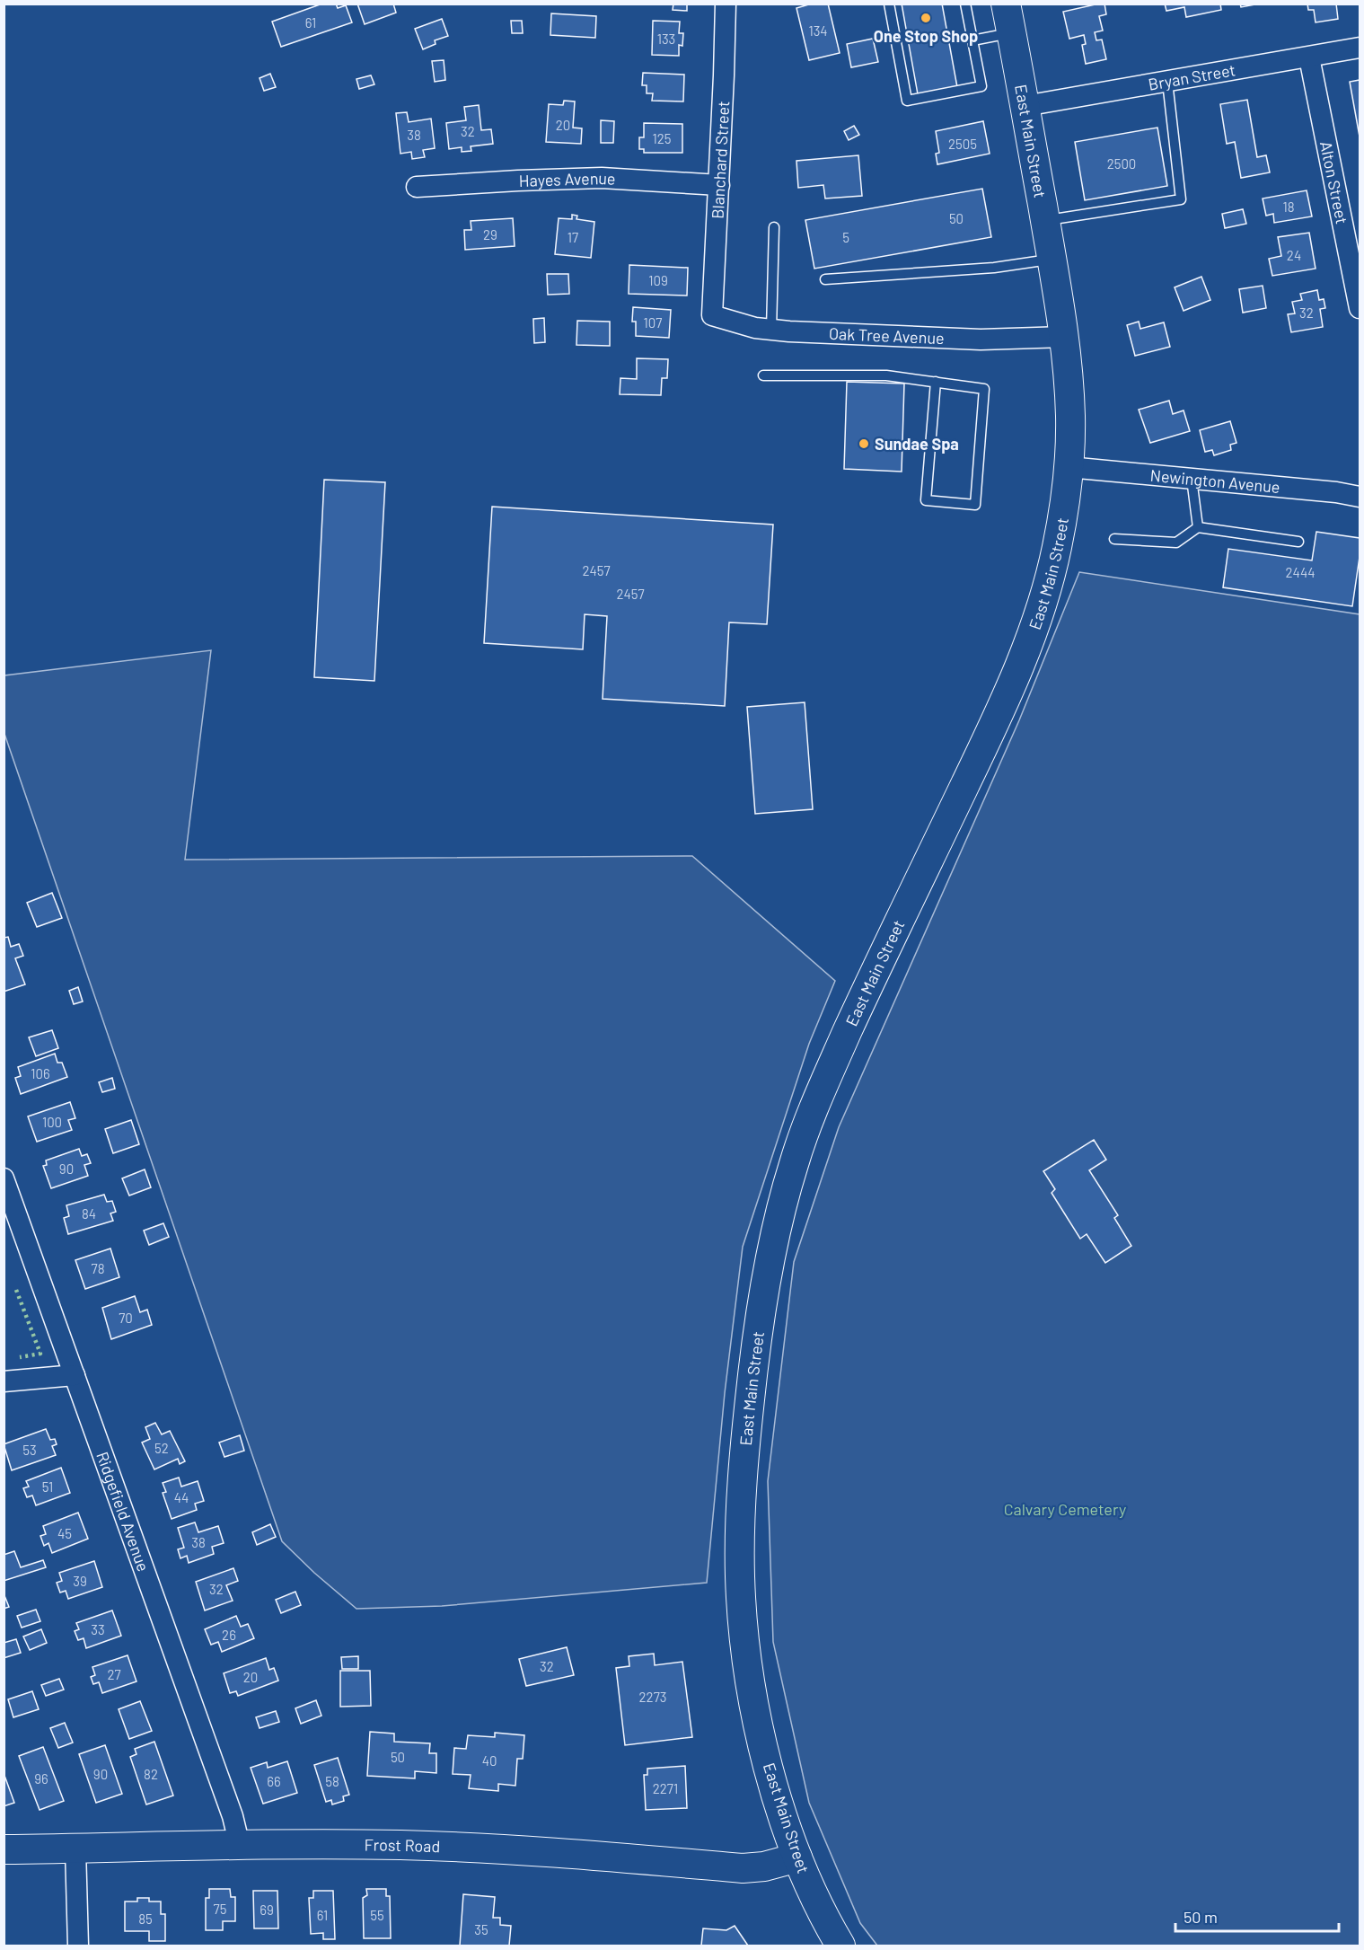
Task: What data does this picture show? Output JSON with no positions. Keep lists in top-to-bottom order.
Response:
{
  "streets": {
    "main road": ["East Main Street", "Frost Road"],
    "street": [
      "Bryan Street",
      "Blanchard Street",
      "Hayes Avenue",
      "Alton Street",
      "Oak Tree Avenue",
      "Newington Avenue",
      "Ridgefield Avenue"
    ]
  },
  "crossings": [
    ["Bryan Street", "East Main Street"],
    ["Bryan Street", "Alton Street"],
    ["East Main Street", "Oak Tree Avenue"],
    ["East Main Street", "Newington Avenue"],
    ["East Main Street", "Frost Road"],
    ["Blanchard Street", "Hayes Avenue"],
    ["Blanchard Street", "Oak Tree Avenue"],
    ["Ridgefield Avenue", "Frost Road"]
  ],
  "parks": ["Calvary Cemetery"],
  "places": ["One Stop Shop", "Sundae Spa"],
  "house_numbers": [
    "61",
    "134",
    "133",
    "20",
    "32",
    "38",
    "125",
    "2505",
    "2500",
    "18",
    "50",
    "29",
    "17",
    "5",
    "24",
    "109",
    "32",
    "107",
    "2457",
    "2444",
    "2457",
    "106",
    "100",
    "90",
    "84",
    "78",
    "70",
    "52",
    "53",
    "51",
    "44",
    "45",
    "38",
    "39",
    "32",
    "33",
    "26",
    "32",
    "27",
    "20",
    "2273",
    "50",
    "40",
    "90",
    "82",
    "96",
    "66",
    "58",
    "2271",
    "75",
    "69",
    "61",
    "55",
    "85",
    "35"
  ],
  "scale_bar": "50 m"
}
